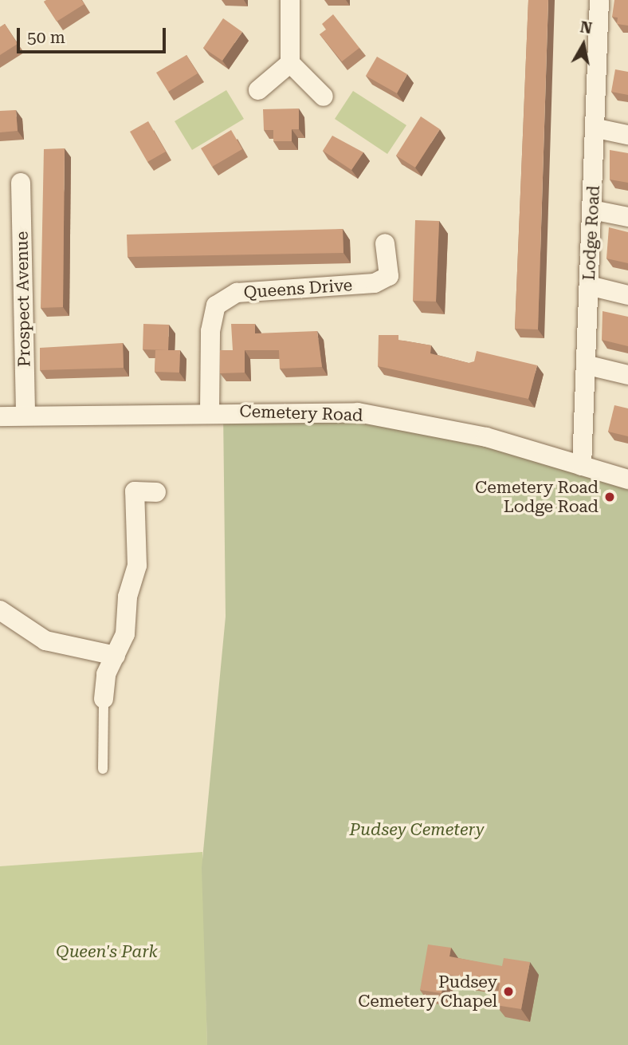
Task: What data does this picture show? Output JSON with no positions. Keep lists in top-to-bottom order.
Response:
{
  "streets": {
    "street": [
      "Lodge Road",
      "Queens Drive",
      "Prospect Avenue",
      "Cemetery Road"
    ]
  },
  "crossings": [
    ["Lodge Road", "Cemetery Road"],
    ["Queens Drive", "Cemetery Road"],
    ["Prospect Avenue", "Cemetery Road"]
  ],
  "parks": ["Pudsey Cemetery", "Queen's Park"],
  "places": ["Cemetery Road Lodge Road", "Pudsey Cemetery Chapel"],
  "scale_bar": "50 m",
  "north": "top"
}
